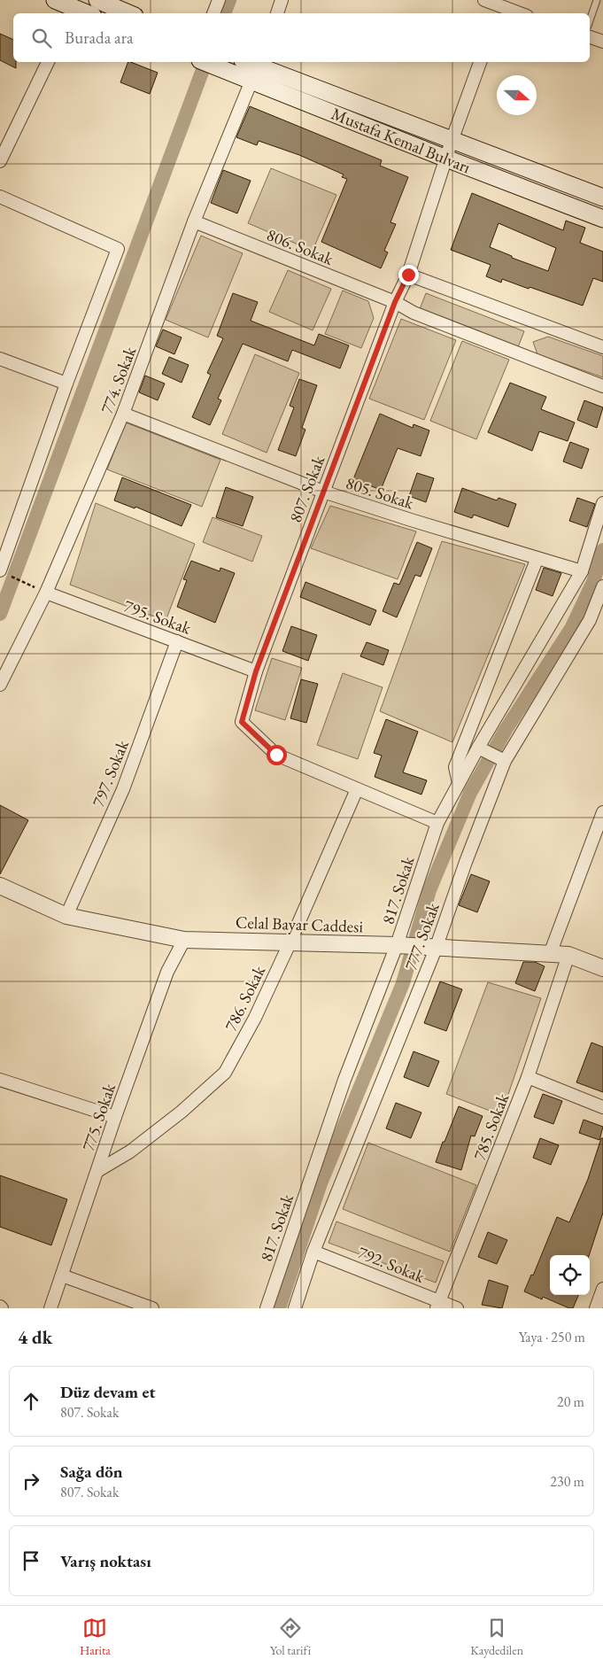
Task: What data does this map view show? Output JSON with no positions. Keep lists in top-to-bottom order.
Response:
{
  "streets": {
    "main road": ["Mustafa Kemal Bulvarı"],
    "street": [
      "806. Sokak",
      "774. Sokak",
      "807. Sokak",
      "805. Sokak",
      "795. Sokak",
      "797. Sokak",
      "817. Sokak",
      "Celal Bayar Caddesi",
      "777. Sokak",
      "786. Sokak",
      "775. Sokak",
      "785. Sokak",
      "792. Sokak"
    ]
  },
  "crossings": [
    ["Mustafa Kemal Bulvarı", "774. Sokak"],
    ["Mustafa Kemal Bulvarı", "807. Sokak"],
    ["806. Sokak", "774. Sokak"],
    ["806. Sokak", "807. Sokak"],
    ["774. Sokak", "805. Sokak"],
    ["774. Sokak", "795. Sokak"],
    ["807. Sokak", "805. Sokak"],
    ["807. Sokak", "795. Sokak"],
    ["807. Sokak", "817. Sokak"],
    ["807. Sokak", "786. Sokak"],
    ["805. Sokak", "817. Sokak"],
    ["795. Sokak", "797. Sokak"],
    ["797. Sokak", "Celal Bayar Caddesi"],
    ["817. Sokak", "Celal Bayar Caddesi"],
    ["Celal Bayar Caddesi", "777. Sokak"],
    ["Celal Bayar Caddesi", "786. Sokak"],
    ["Celal Bayar Caddesi", "775. Sokak"],
    ["Celal Bayar Caddesi", "785. Sokak"],
    ["777. Sokak", "792. Sokak"],
    ["786. Sokak", "775. Sokak"],
    ["785. Sokak", "792. Sokak"]
  ],
  "north": "right",
  "page": {
    "search": "Burada ara",
    "heading": ["4 dk", "Yaya · 250 m"],
    "list": [
      ["Düz devam et", "807. Sokak", "20 m"],
      ["Sağa dön", "807. Sokak", "230 m"],
      "Varış noktası"
    ],
    "nav": ["Harita", "Yol tarifi", "Kaydedilen"]
  }
}
